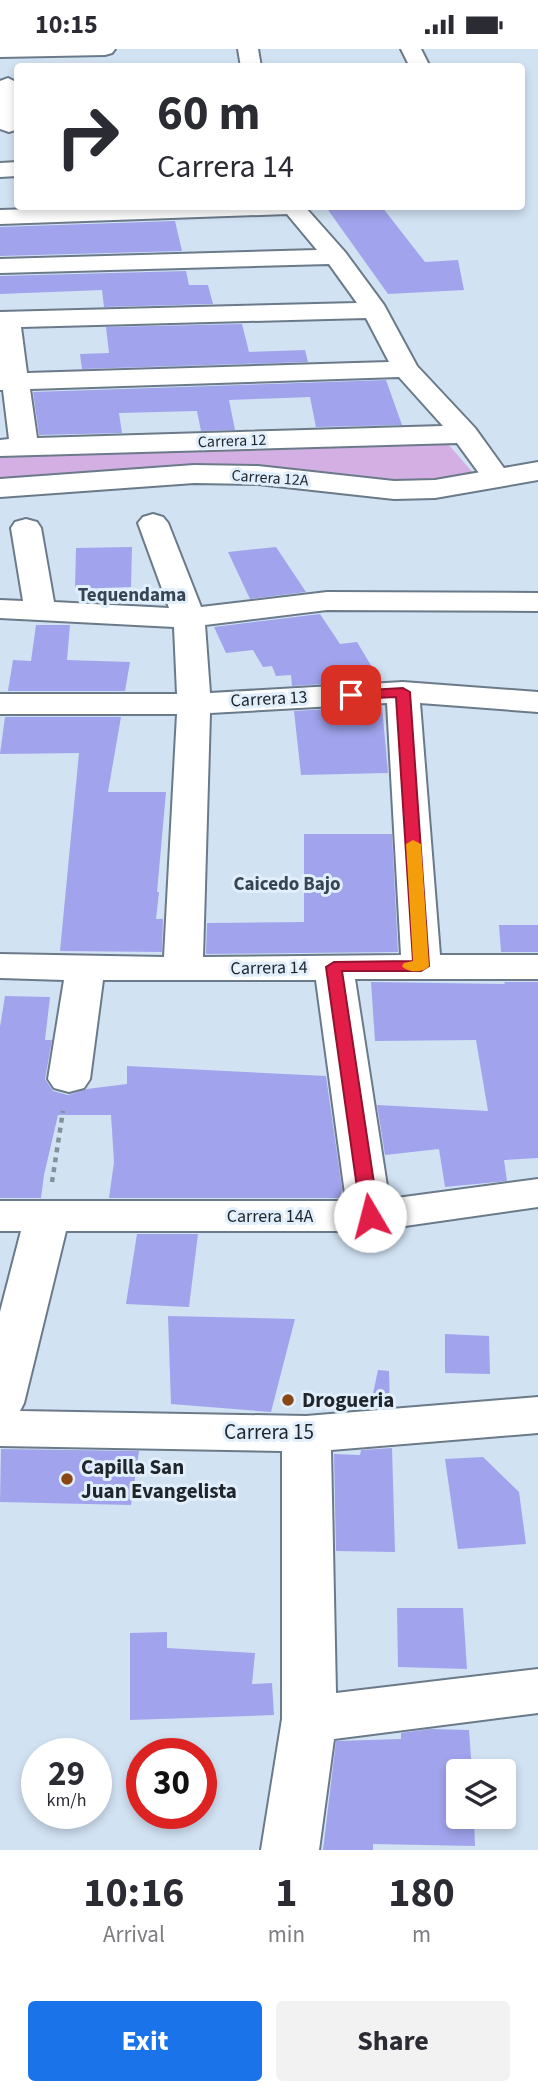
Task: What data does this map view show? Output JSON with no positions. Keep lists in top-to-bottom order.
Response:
{
  "streets": {
    "street": [
      "Carrera 12",
      "Carrera 12A",
      "Carrera 13",
      "Carrera 14",
      "Carrera 14A",
      "Carrera 15"
    ]
  },
  "districts": ["Tequendama", "Caicedo Bajo"],
  "places": ["Drogueria", "Capilla San Juan Evangelista"],
  "page": {
    "status": "10:15",
    "turn": ["60 m", "Carrera 14"],
    "speed": "29 km/h",
    "limit": "30",
    "eta": [
      "10:16",
      "Arrival",
      "1",
      "min",
      "180",
      "m"
    ],
    "buttons": ["Exit", "Share"]
  }
}
